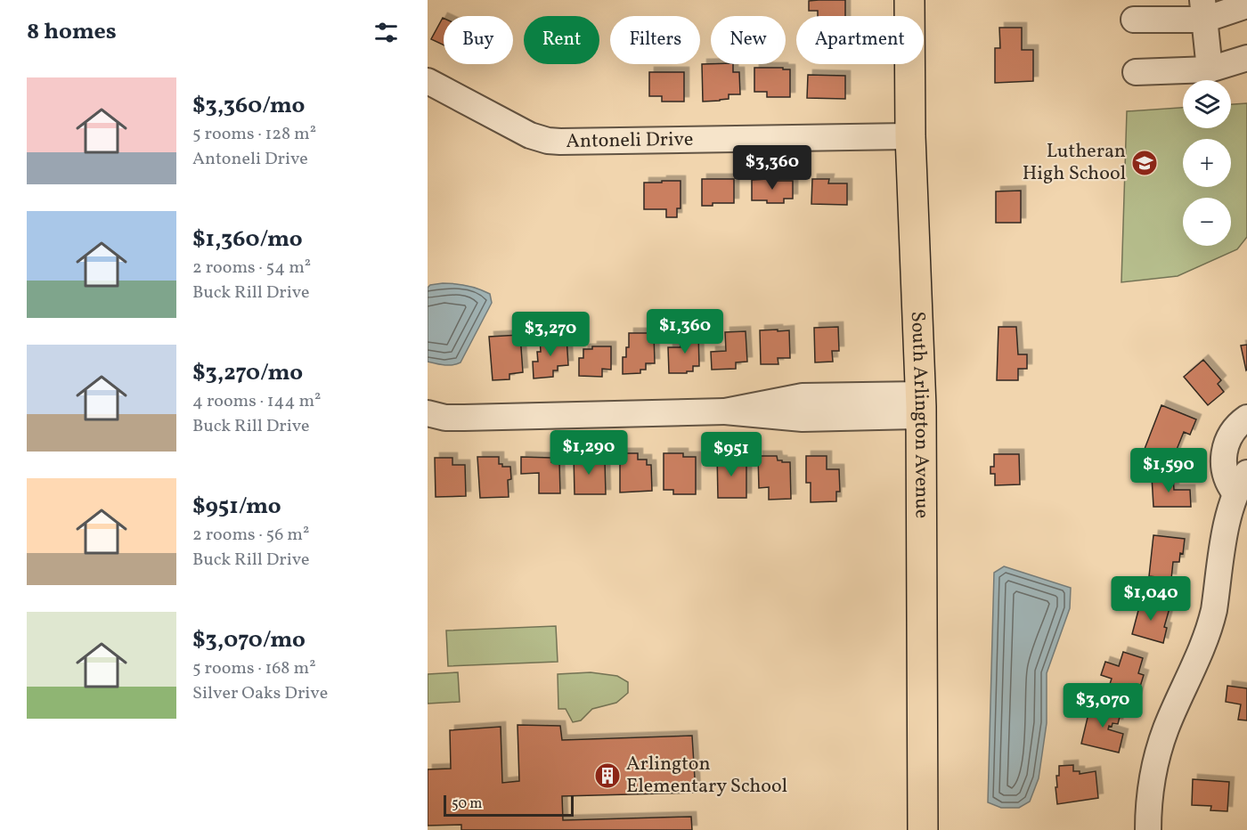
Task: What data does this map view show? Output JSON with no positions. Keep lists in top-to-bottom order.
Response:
{
  "streets": {
    "main road": ["South Arlington Avenue"],
    "street": ["Antoneli Drive"]
  },
  "crossings": [
    ["Antoneli Drive", "South Arlington Avenue"]
  ],
  "places": {
    "school or university": ["Lutheran High School"],
    "building": ["Arlington Elementary School"]
  },
  "scale_bar": "50 m",
  "page": {
    "heading": "8 homes",
    "chip": [
      "Buy",
      "Rent",
      "Filters",
      "New",
      "Apartment"
    ],
    "list": [
      {
        "name": "$3,360/mo",
        "note": "5 rooms · 128 m² · Antoneli Drive"
      },
      {
        "name": "$1,360/mo",
        "note": "2 rooms · 54 m² · Buck Rill Drive"
      },
      {
        "name": "$3,270/mo",
        "note": "4 rooms · 144 m² · Buck Rill Drive"
      },
      {
        "name": "$951/mo",
        "note": "2 rooms · 56 m² · Buck Rill Drive"
      },
      {
        "name": "$3,070/mo",
        "note": "5 rooms · 168 m² · Silver Oaks Drive"
      }
    ],
    "map_buttons": ["+", "−"],
    "price": [
      "$3,360",
      "$1,360",
      "$3,270",
      "$1,290",
      "$951",
      "$1,590",
      "$1,040",
      "$3,070"
    ],
    "scale": "50 m"
  }
}
